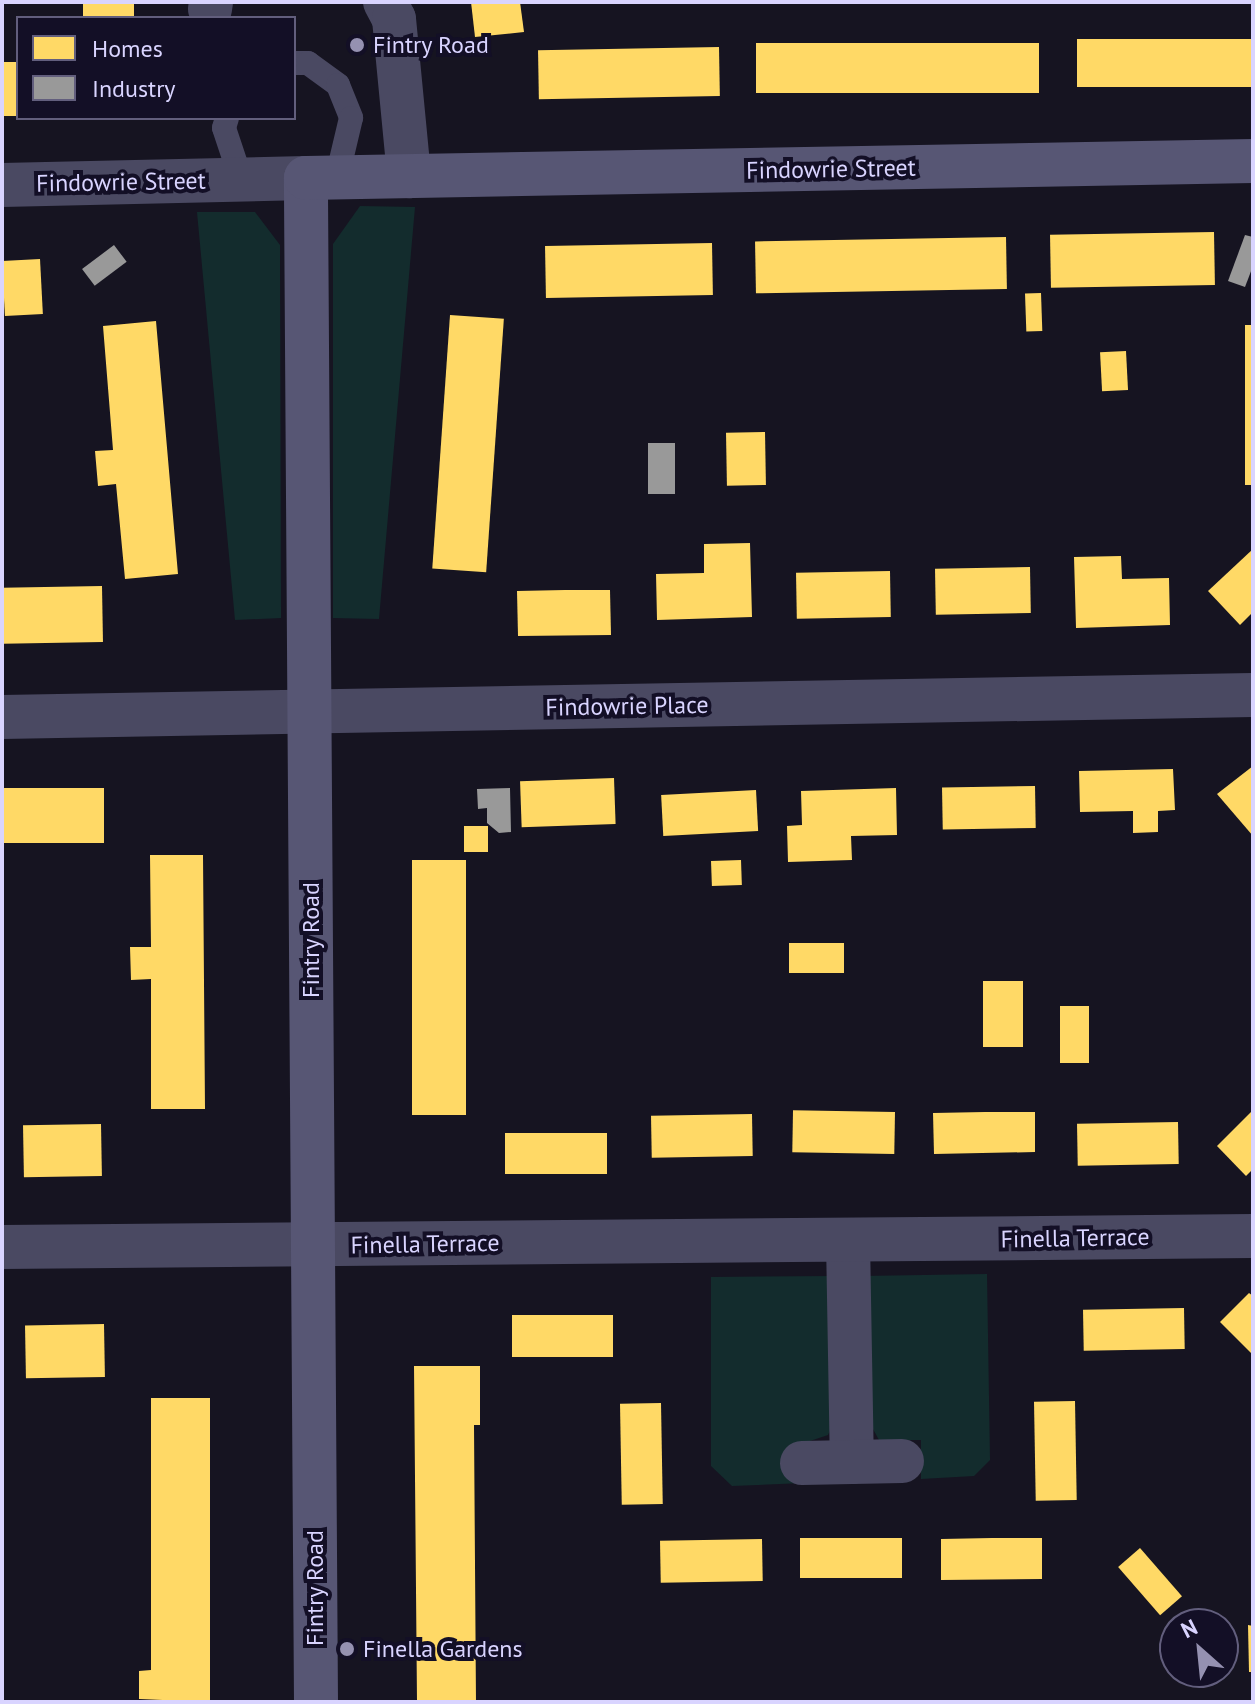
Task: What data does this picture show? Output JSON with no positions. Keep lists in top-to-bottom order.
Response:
{
  "streets": {
    "street": [
      "Findowrie Street",
      "Findowrie Place",
      "Fintry Road",
      "Finella Terrace"
    ]
  },
  "crossings": [
    ["Findowrie Street", "Fintry Road"],
    ["Findowrie Place", "Fintry Road"],
    ["Fintry Road", "Finella Terrace"]
  ],
  "places": ["Fintry Road", "Finella Gardens"],
  "legend": ["Homes", "Industry"],
  "north": "top left"
}
